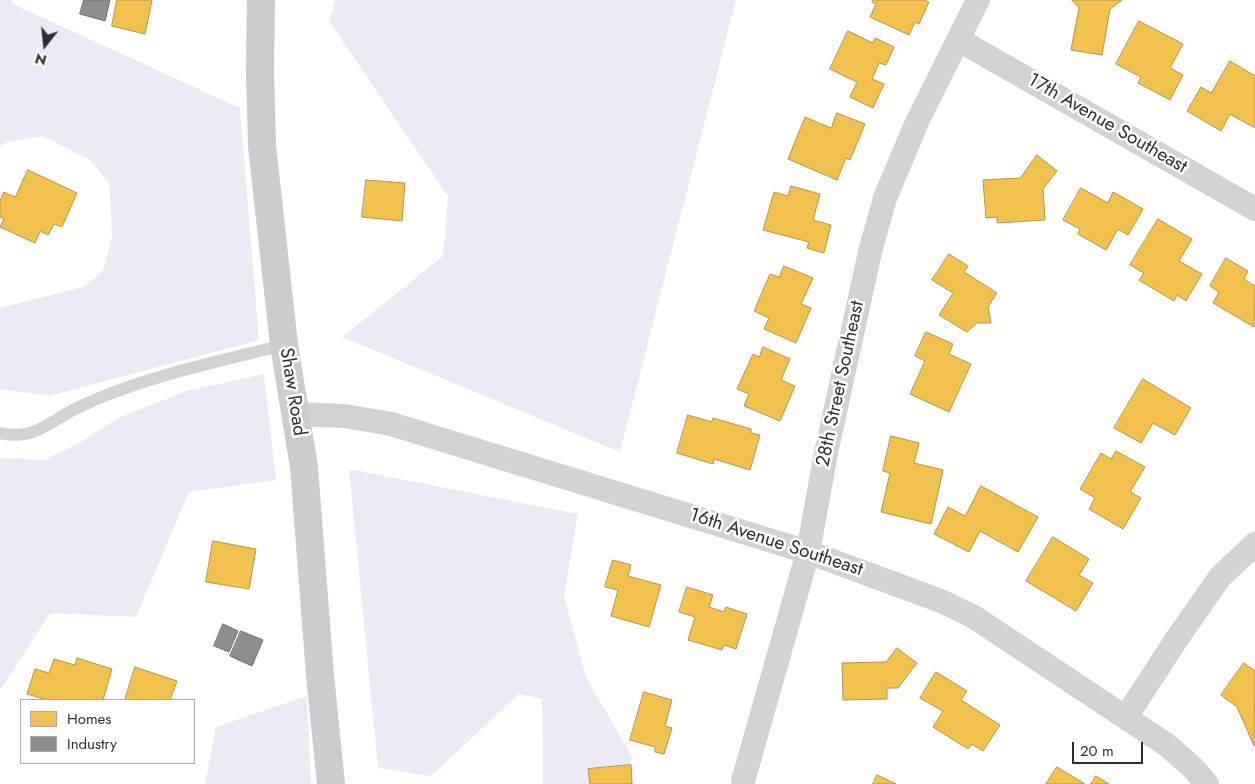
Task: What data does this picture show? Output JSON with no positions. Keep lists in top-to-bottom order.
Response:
{
  "streets": {
    "main road": ["Shaw Road"],
    "street": ["17th Avenue Southeast", "28th Street Southeast", "16th Avenue Southeast"]
  },
  "crossings": [
    ["17th Avenue Southeast", "28th Street Southeast"],
    ["28th Street Southeast", "16th Avenue Southeast"],
    ["Shaw Road", "16th Avenue Southeast"]
  ],
  "legend": ["Homes", "Industry"],
  "scale_bar": "20 m",
  "north": "bottom"
}
